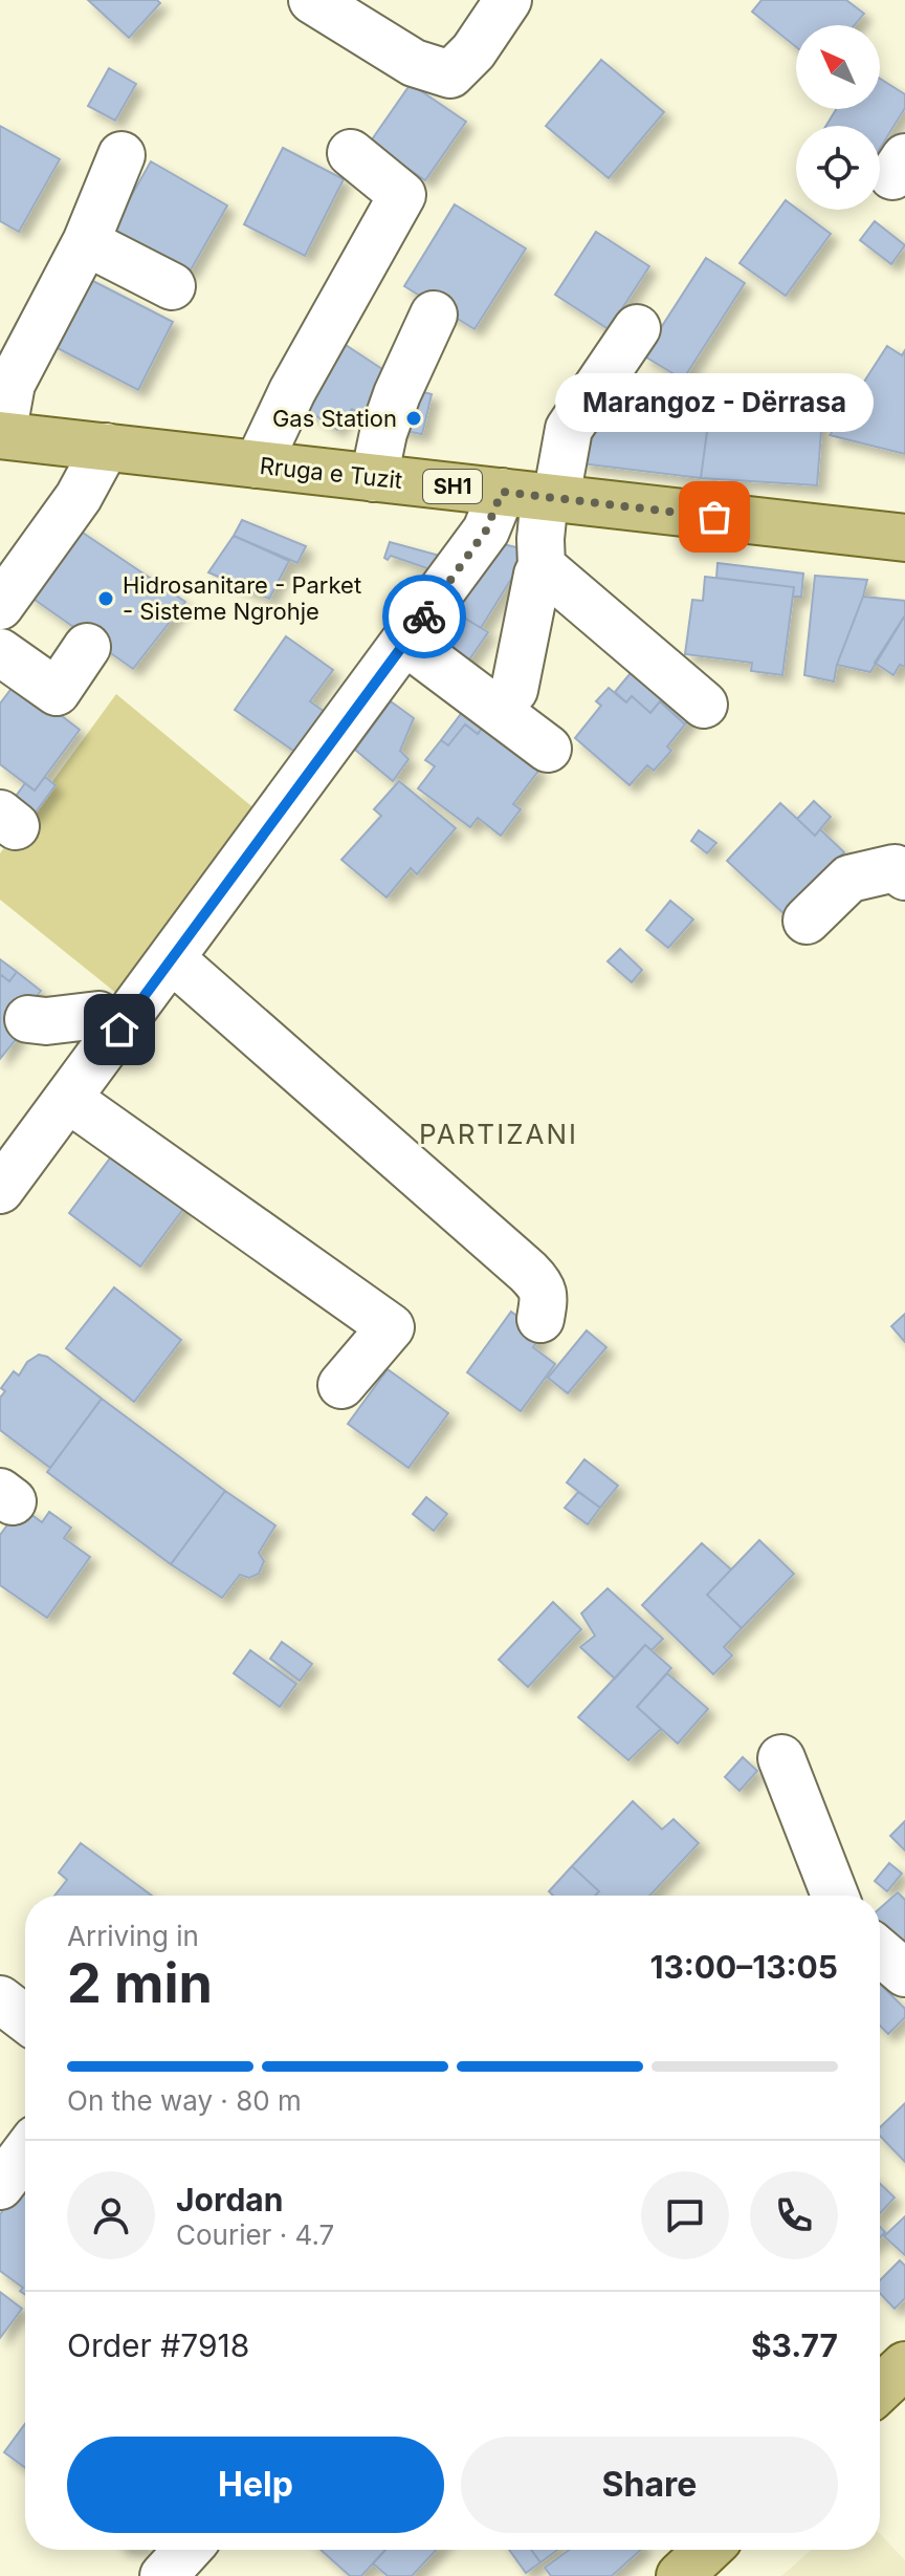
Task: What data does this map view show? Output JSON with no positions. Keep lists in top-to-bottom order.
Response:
{
  "streets": {
    "main road": ["Rruga e Tuzit", "SH1"]
  },
  "districts": ["PARTIZANI"],
  "places": ["Gas Station", "Marangoz - Dërrasa", "Hidrosanitare - Parket - Sisteme Ngrohje"],
  "north": "top left",
  "page": {
    "bubble": "Marangoz - Dërrasa",
    "heading": ["2 min", "Arriving in", "13:00–13:05"],
    "panel": [
      "Jordan",
      "Courier · 4.7",
      "Order #7918",
      "$3.77"
    ],
    "bar": "On the way · 80 m",
    "buttons": ["Help", "Share"]
  }
}
